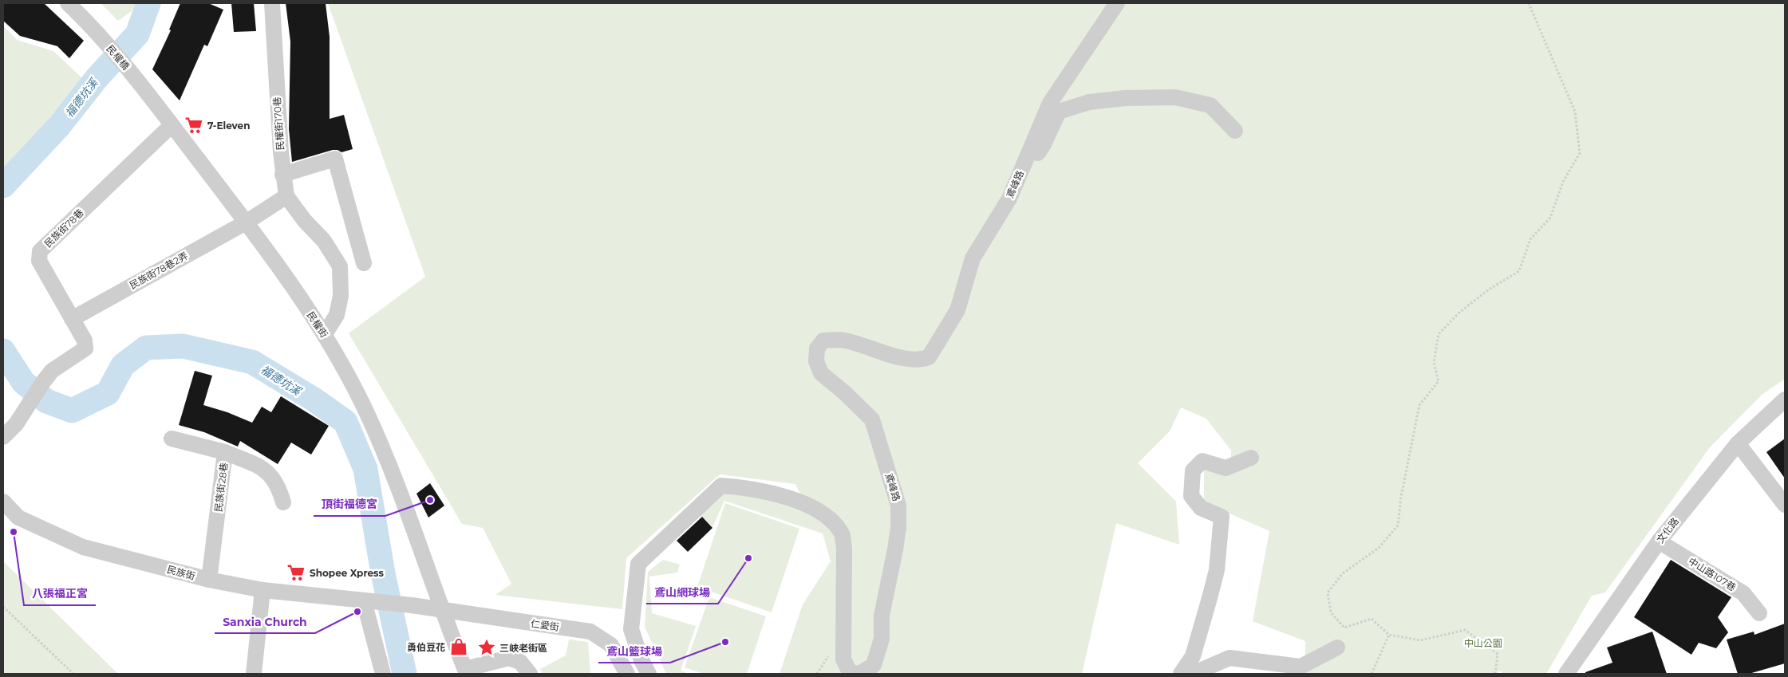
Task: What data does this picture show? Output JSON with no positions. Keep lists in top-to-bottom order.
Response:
{
  "streets": {
    "street": [
      "民權橋",
      "民權街170巷",
      "鳶峰路",
      "民族街78巷",
      "民族街78巷2弄",
      "民權街",
      "民族街28巷",
      "文化路",
      "民族街",
      "中山路107巷",
      "仁愛街"
    ]
  },
  "crossings": [
    ["民權橋", "民權街"],
    ["民族街78巷", "民族街78巷2弄"],
    ["民族街78巷", "民權街"],
    ["民族街78巷2弄", "民權街"],
    ["民權街", "仁愛街"],
    ["民族街28巷", "民族街"],
    ["文化路", "中山路107巷"],
    ["民族街", "仁愛街"]
  ],
  "water": ["福德坑溪"],
  "parks": ["中山公園"],
  "places": {
    "supermarket": ["7-Eleven", "Shopee Xpress"],
    "other": [
      "頂街福德宮",
      "八張福正宮",
      "鳶山網球場",
      "Sanxia Church",
      "鳶山籃球場"
    ],
    "shop": ["勇伯豆花"],
    "place": ["三峽老街區"]
  }
}
